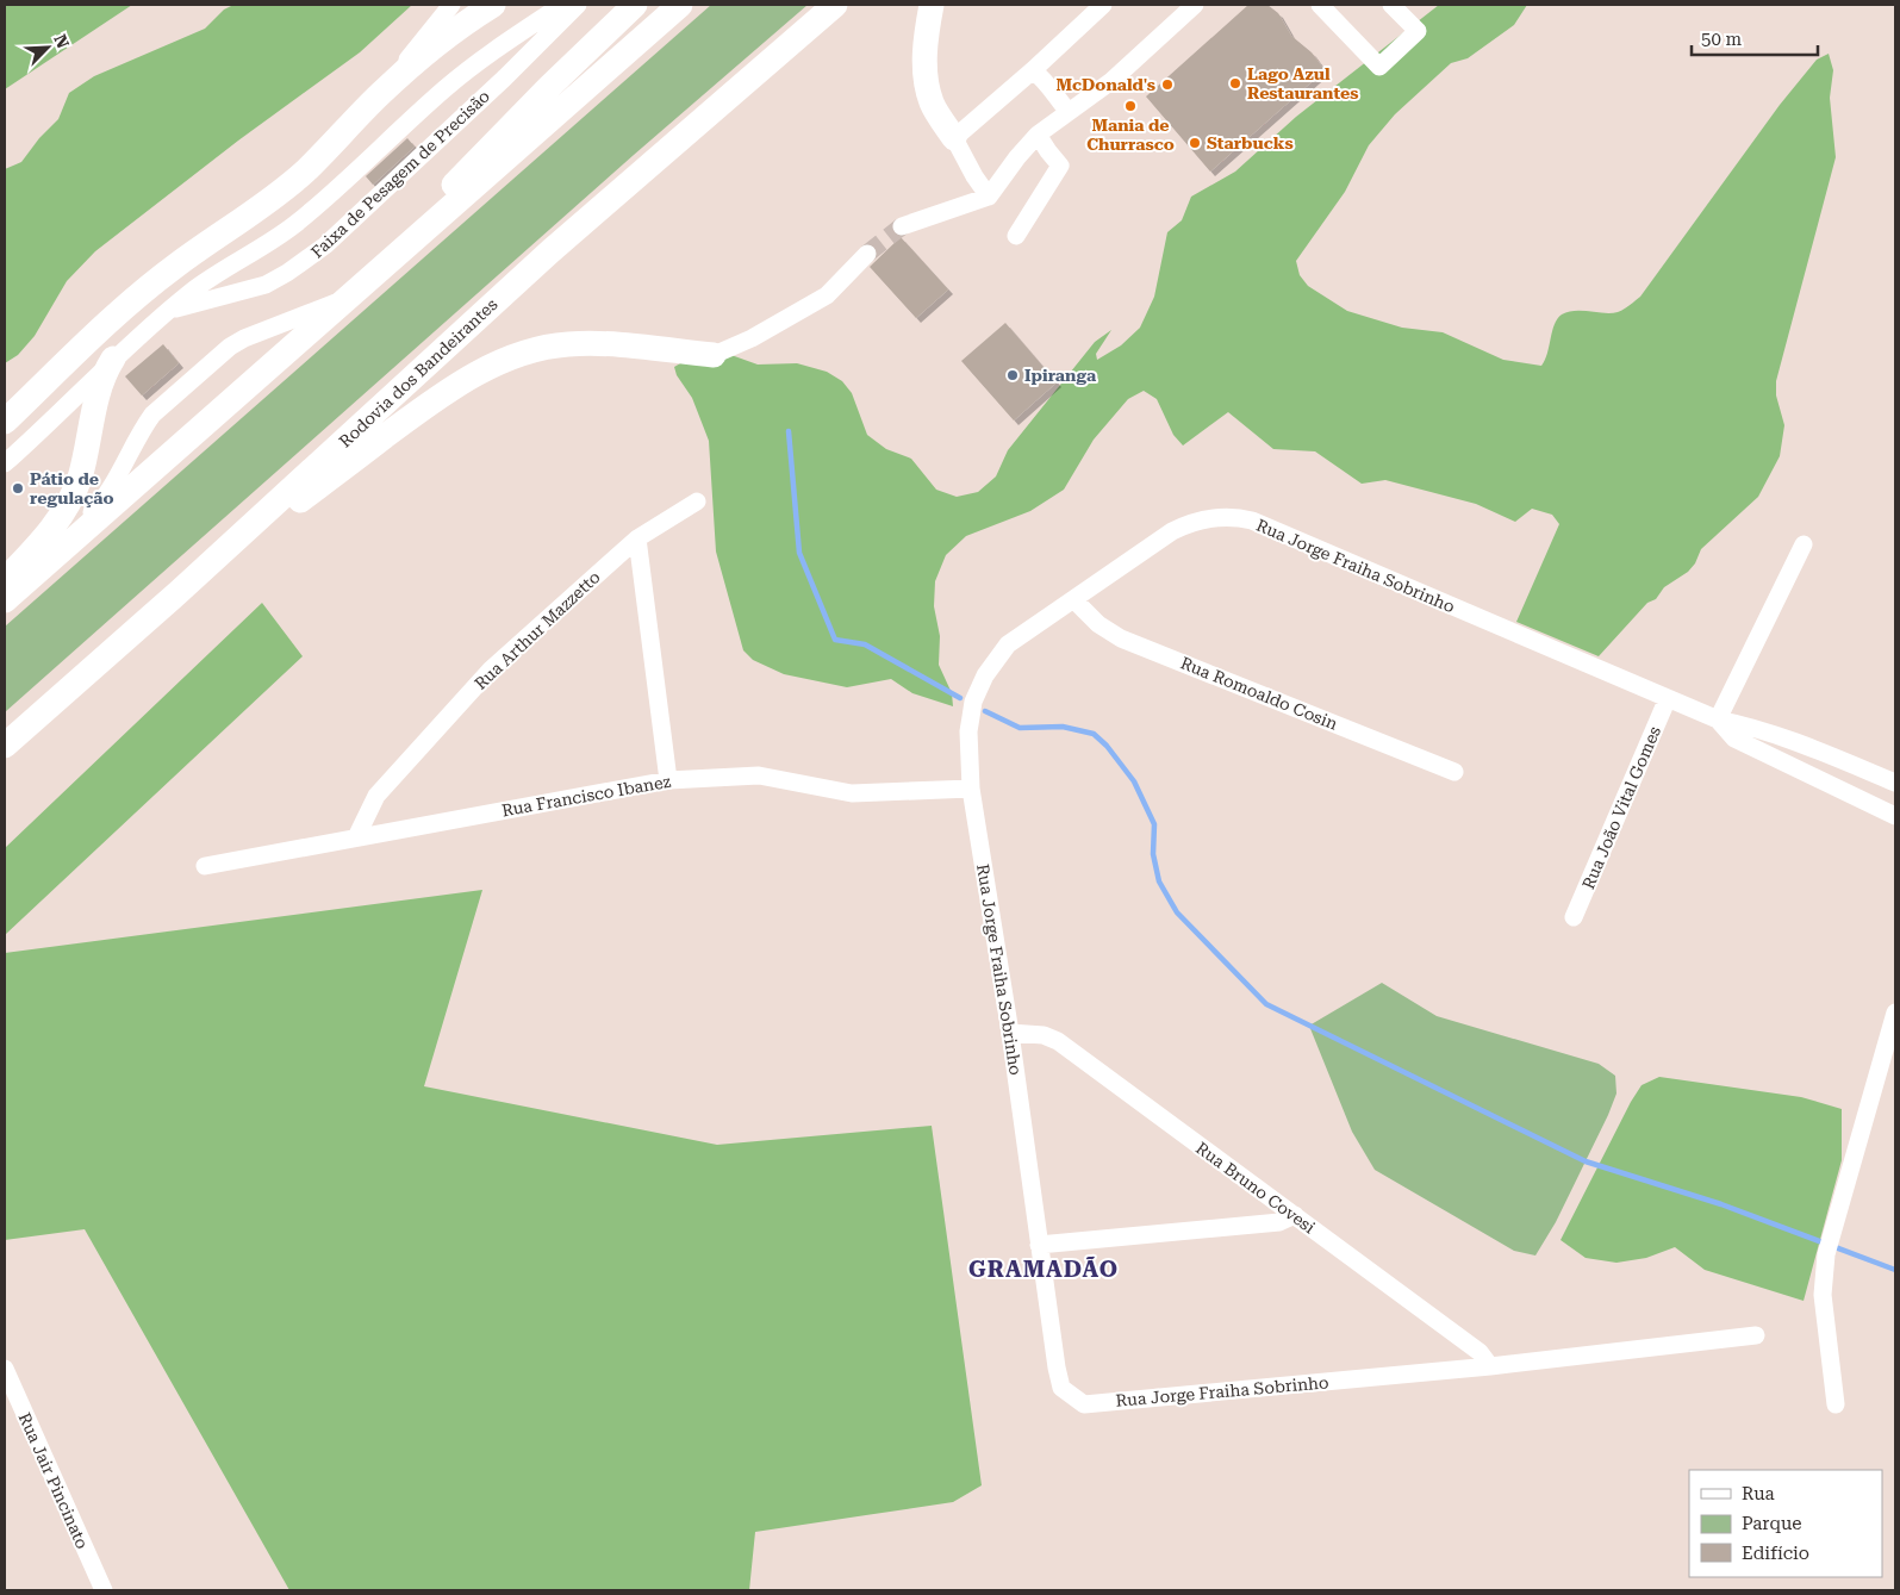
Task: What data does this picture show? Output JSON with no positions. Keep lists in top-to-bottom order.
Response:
{
  "streets": {
    "highway": ["Rodovia dos Bandeirantes"],
    "street": [
      "Faixa de Pesagem de Precisão",
      "Rua Jorge Fraiha Sobrinho",
      "Rua Arthur Mazzetto",
      "Rua Romoaldo Cosin",
      "Rua Francisco Ibanez",
      "Rua João Vital Gomes",
      "Rua Bruno Covesi",
      "Rua Jair Pincinato"
    ]
  },
  "crossings": [
    ["Rua Jorge Fraiha Sobrinho", "Rua Romoaldo Cosin"],
    ["Rua Jorge Fraiha Sobrinho", "Rua Francisco Ibanez"],
    ["Rua Jorge Fraiha Sobrinho", "Rua João Vital Gomes"],
    ["Rua Jorge Fraiha Sobrinho", "Rua Bruno Covesi"],
    ["Rua Arthur Mazzetto", "Rua Francisco Ibanez"]
  ],
  "districts": ["GRAMADÃO"],
  "places": [
    "Lago Azul Restaurantes",
    "McDonald's",
    "Mania de Churrasco",
    "Starbucks",
    "Ipiranga",
    "Pátio de regulação"
  ],
  "legend": ["Rua", "Parque", "Edifício"],
  "scale_bar": "50 m",
  "north": "top right"
}
